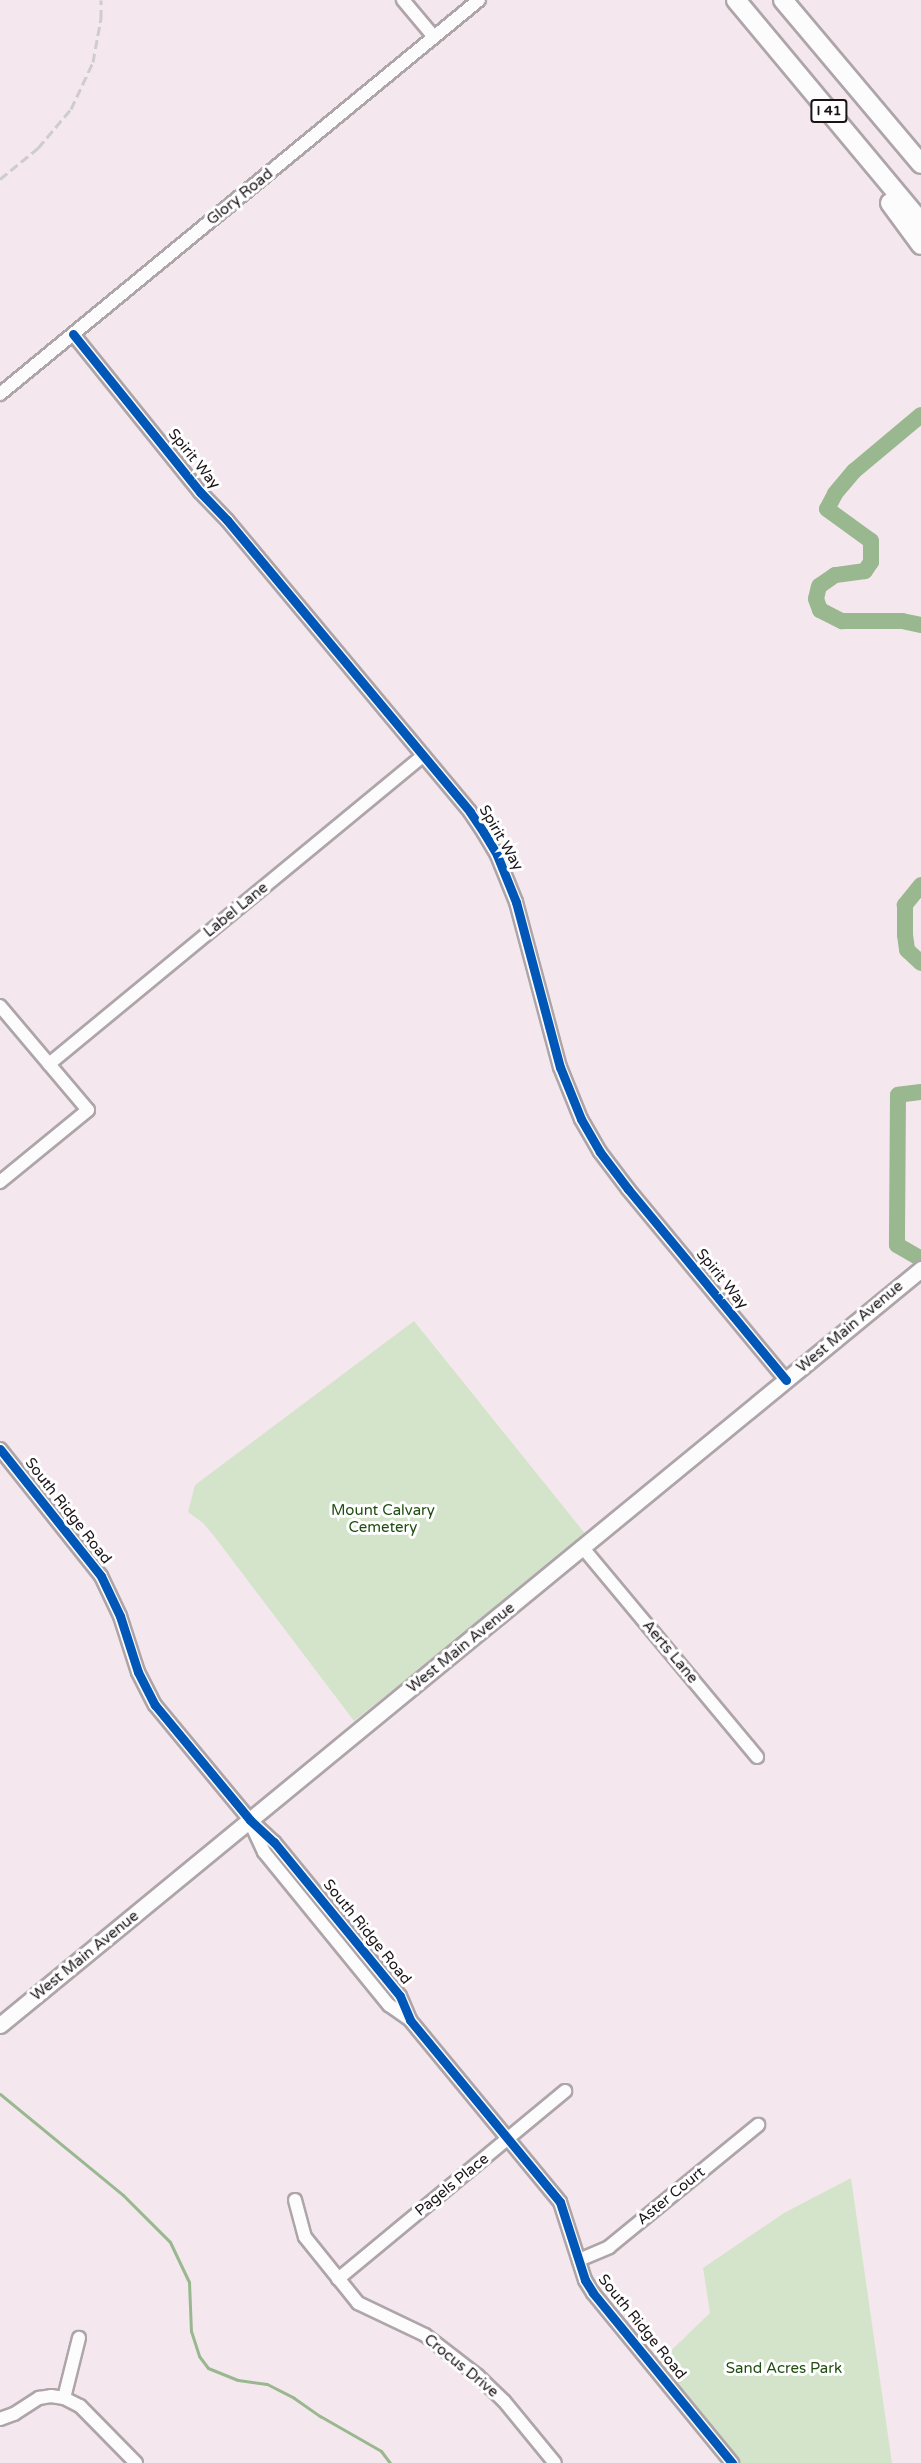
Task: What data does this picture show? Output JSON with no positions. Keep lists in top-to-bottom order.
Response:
{
  "streets": {
    "highway": ["I 41"],
    "main road": ["West Main Avenue"],
    "street": [
      "Glory Road",
      "Spirit Way",
      "Label Lane",
      "South Ridge Road",
      "Aerts Lane",
      "Pagels Place",
      "Aster Court",
      "Crocus Drive"
    ]
  },
  "crossings": [
    ["Glory Road", "Spirit Way"],
    ["Spirit Way", "Label Lane"],
    ["Spirit Way", "West Main Avenue"],
    ["West Main Avenue", "South Ridge Road"],
    ["West Main Avenue", "Aerts Lane"],
    ["South Ridge Road", "Pagels Place"],
    ["South Ridge Road", "Aster Court"],
    ["Pagels Place", "Crocus Drive"]
  ],
  "parks": ["Mount Calvary Cemetery", "Sand Acres Park"]
}
